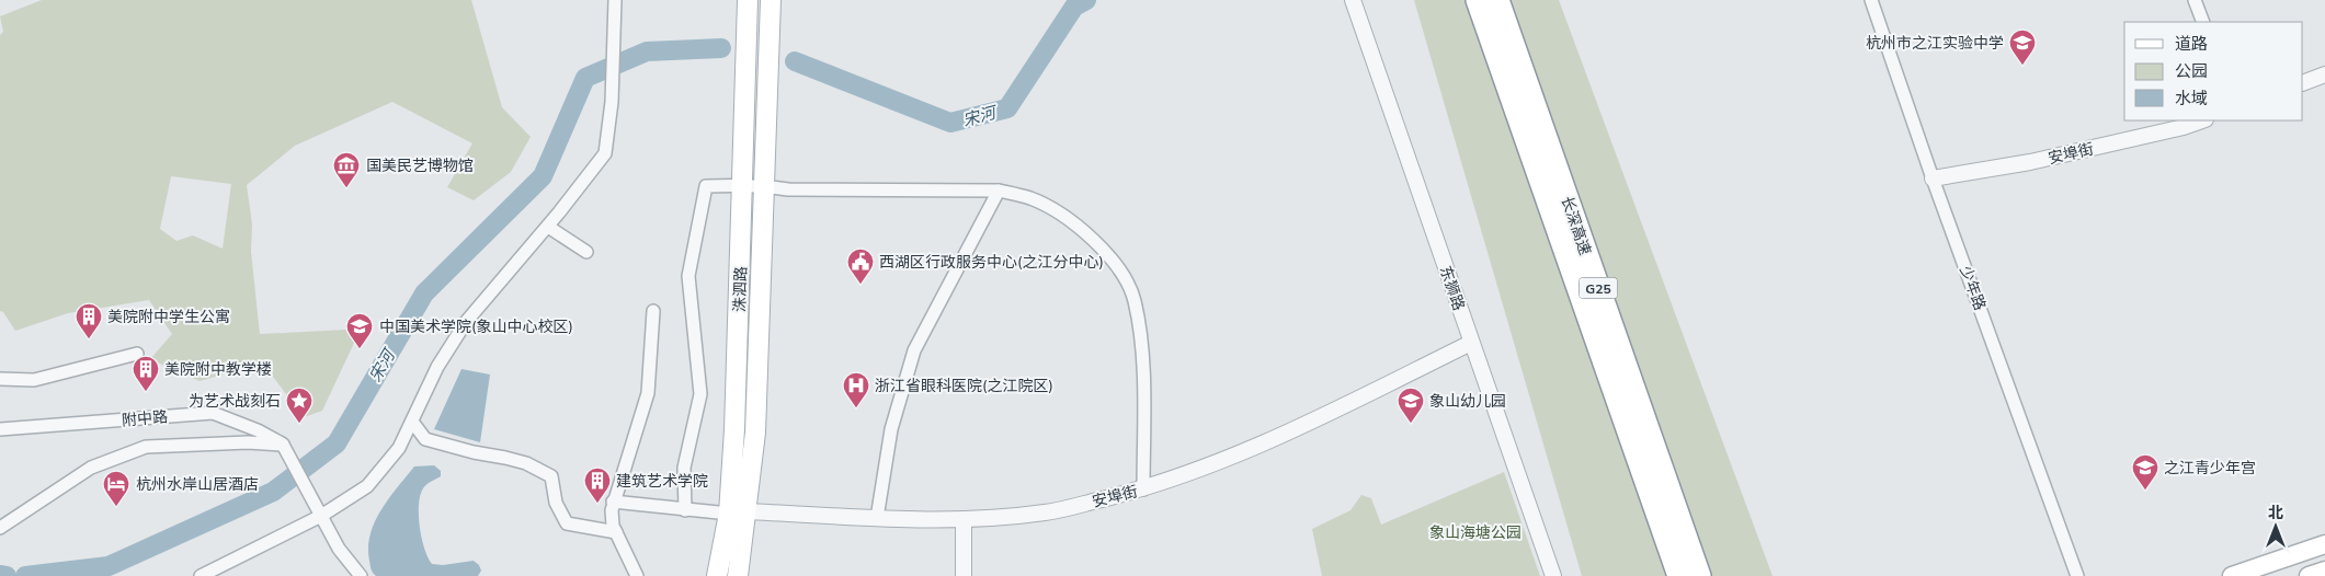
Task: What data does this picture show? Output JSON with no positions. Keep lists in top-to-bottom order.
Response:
{
  "streets": {
    "highway": ["长深高速", "G25"],
    "main road": ["洙泗路"],
    "street": [
      "安埠街",
      "东狮路",
      "少年路",
      "附中路"
    ]
  },
  "crossings": [
    ["安埠街", "东狮路"],
    ["安埠街", "少年路"],
    ["安埠街", "洙泗路"]
  ],
  "water": ["宋河"],
  "parks": ["象山海塘公园"],
  "places": {
    "school or university": [
      "杭州市之江实验中学",
      "中国美术学院(象山中心校区)",
      "象山幼儿园",
      "之江青少年宫"
    ],
    "museum": ["国美民艺博物馆"],
    "public building": ["西湖区行政服务中心(之江分中心)"],
    "building": ["美院附中学生公寓", "美院附中教学楼", "建筑艺术学院"],
    "hospital": ["浙江省眼科医院(之江院区)"],
    "place": ["为艺术战刻石"],
    "hotel": ["杭州水岸山居酒店"]
  },
  "legend": ["道路", "公园", "水域"],
  "north": "top"
}
